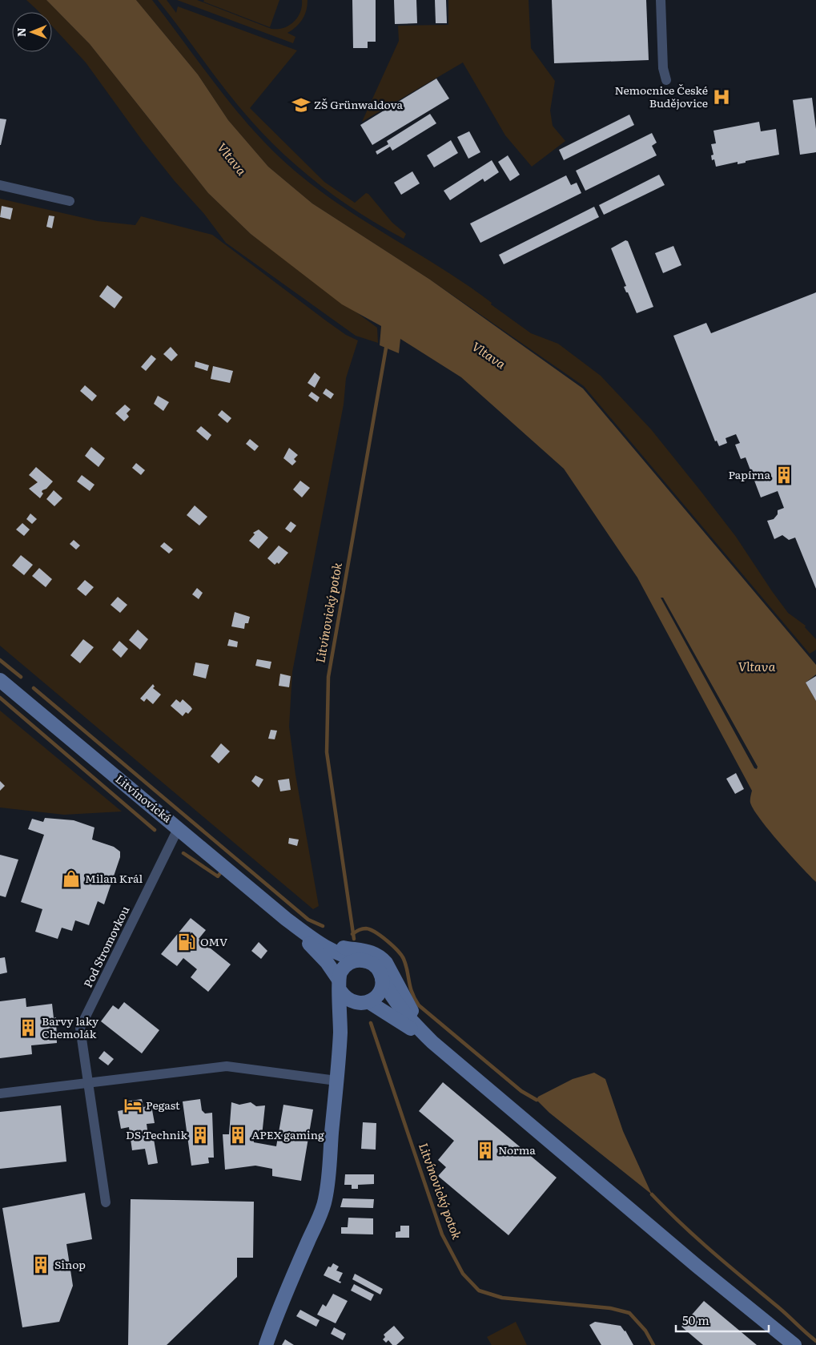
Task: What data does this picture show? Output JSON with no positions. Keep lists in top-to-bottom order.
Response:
{
  "streets": {
    "main road": ["Litvínovická"],
    "street": ["Pod Stromovkou"]
  },
  "crossings": [
    ["Litvínovická", "Pod Stromovkou"]
  ],
  "water": ["Vltava", "Litvínovický potok"],
  "places": {
    "hospital": ["Nemocnice České Budějovice"],
    "school or university": ["ZŠ Grünwaldova"],
    "building": [
      "Papírna",
      "Barvy laky Chemolák",
      "DS Technik",
      "APEX gaming",
      "Norma",
      "Sinop"
    ],
    "shop": ["Milan Král"],
    "fuel station": ["OMV"],
    "hotel": ["Pegast"]
  },
  "scale_bar": "50 m",
  "north": "left"
}
